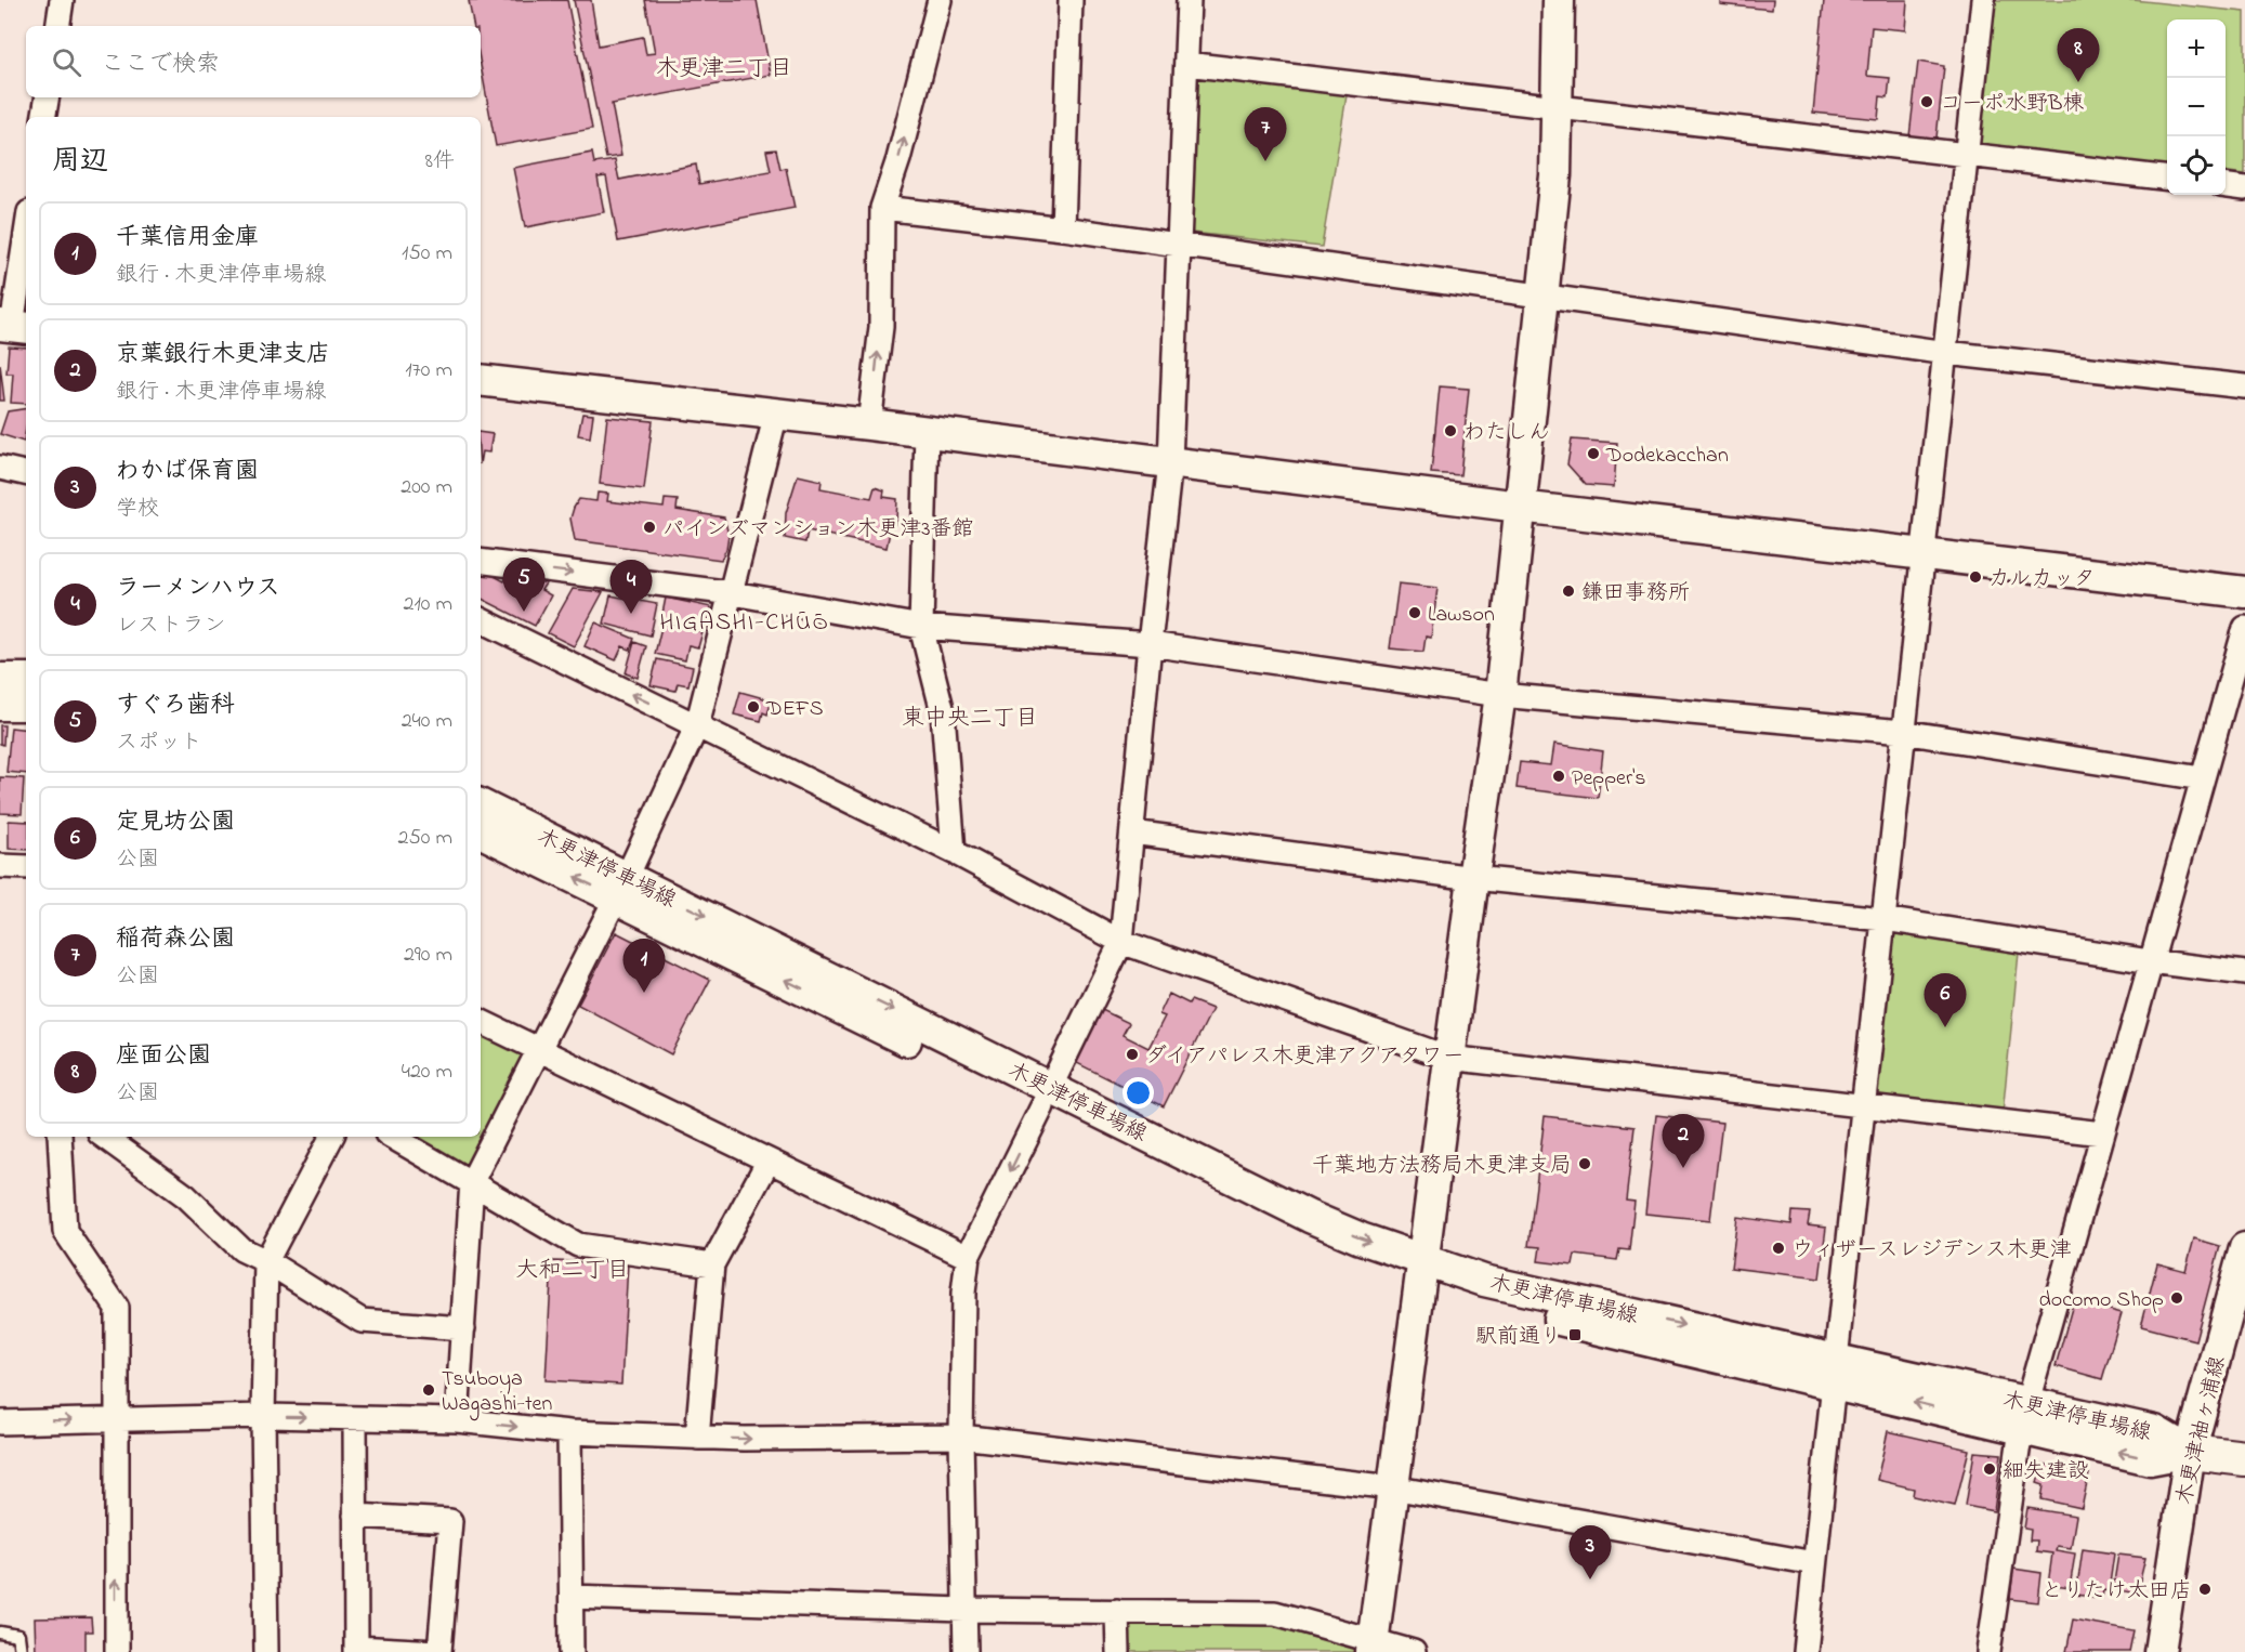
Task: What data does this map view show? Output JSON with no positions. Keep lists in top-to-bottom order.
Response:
{
  "streets": {
    "street": ["木更津停車場線", "木更津袖ヶ浦線"]
  },
  "crossings": [
    ["木更津停車場線", "木更津袖ヶ浦線"]
  ],
  "districts": [
    "木更津二丁目",
    "HIGASHI-CHŪŌ",
    "東中央二丁目",
    "大和二丁目"
  ],
  "places": {
    "other": [
      "コーポ水野B棟",
      "わたしん",
      "Dodekacchan",
      "パインズマンション木更津3番館",
      "カルカッタ",
      "鎌田事務所",
      "Lawson",
      "DEFS",
      "Pepper's",
      "ダイアパレス木更津アクアタワー",
      "千葉地方法務局木更津支局",
      "ウィザースレジデンス木更津",
      "docomo Shop",
      "Tsuboya Wagashi-ten",
      "細失建設",
      "とりたけ太田店"
    ],
    "transit": ["駅前通り"]
  },
  "page": {
    "map_buttons": ["+", "−"],
    "search": "ここで検索",
    "pins": [
      "8",
      "7",
      "5",
      "4",
      "1",
      "6",
      "2",
      "3"
    ],
    "heading": ["周辺", "8件"],
    "list": [
      {
        "mark": "1",
        "name": "千葉信用金庫",
        "note": "銀行 · 木更津停車場線",
        "value": "150 m"
      },
      {
        "mark": "2",
        "name": "京葉銀行木更津支店",
        "note": "銀行 · 木更津停車場線",
        "value": "170 m"
      },
      {
        "mark": "3",
        "name": "わかば保育園",
        "note": "学校",
        "value": "200 m"
      },
      {
        "mark": "4",
        "name": "ラーメンハウス",
        "note": "レストラン",
        "value": "210 m"
      },
      {
        "mark": "5",
        "name": "すぐろ歯科",
        "note": "スポット",
        "value": "240 m"
      },
      {
        "mark": "6",
        "name": "定見坊公園",
        "note": "公園",
        "value": "250 m"
      },
      {
        "mark": "7",
        "name": "稲荷森公園",
        "note": "公園",
        "value": "290 m"
      },
      {
        "mark": "8",
        "name": "座面公園",
        "note": "公園",
        "value": "420 m"
      }
    ]
  }
}
